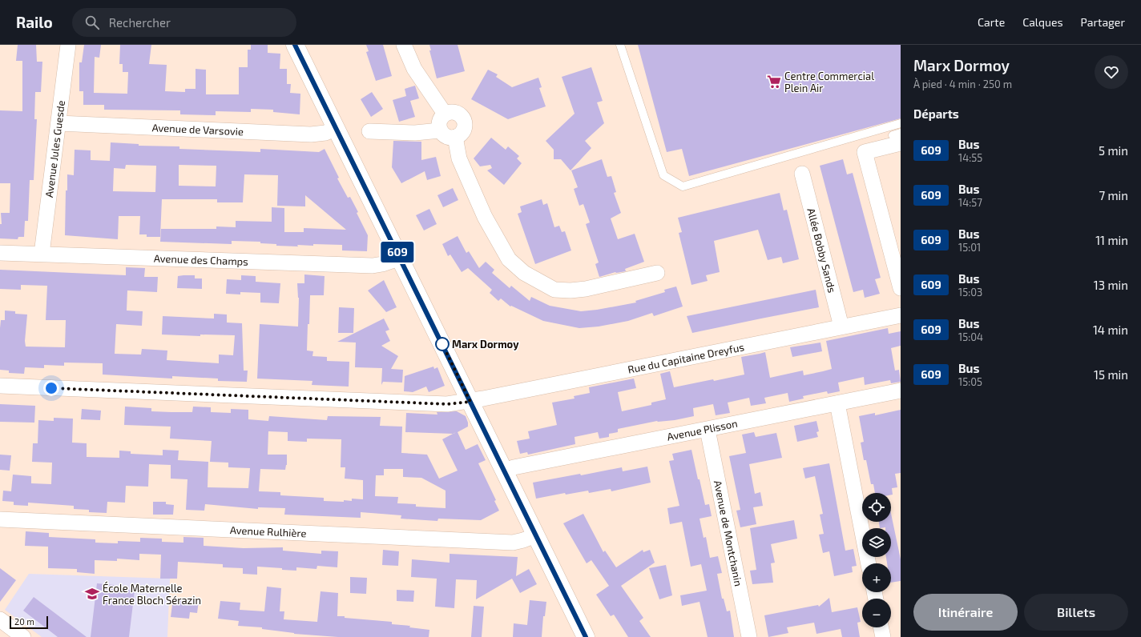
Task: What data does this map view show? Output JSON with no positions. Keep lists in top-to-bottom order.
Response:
{
  "streets": {
    "street": [
      "Avenue de Varsovie",
      "Avenue Jules Guesde",
      "Allée Bobby Sands",
      "Avenue des Champs",
      "Rue du Capitaine Dreyfus",
      "Avenue Plisson",
      "Avenue Rulhière",
      "Avenue de Montchanin"
    ]
  },
  "crossings": [
    ["Avenue de Varsovie", "Avenue Jules Guesde"],
    ["Avenue Jules Guesde", "Avenue des Champs"],
    ["Allée Bobby Sands", "Rue du Capitaine Dreyfus"],
    ["Avenue Plisson", "Avenue de Montchanin"]
  ],
  "places": {
    "supermarket": ["Centre Commercial Plein Air"],
    "other": ["Marx Dormoy"],
    "school or university": ["École Maternelle France Bloch Sérazin"]
  },
  "lines": ["bus line 609"],
  "scale_bar": "20 m",
  "page": {
    "header": "Railo",
    "search": "Rechercher",
    "nav": ["Carte", "Calques", "Partager"],
    "on_map": "609",
    "heading": [
      ["Marx Dormoy", "À pied · 4 min · 250 m"],
      "Départs"
    ],
    "list": [
      {
        "mark": "609",
        "name": "Bus",
        "note": "14:55",
        "value": "5 min"
      },
      {
        "mark": "609",
        "name": "Bus",
        "note": "14:57",
        "value": "7 min"
      },
      {
        "mark": "609",
        "name": "Bus",
        "note": "15:01",
        "value": "11 min"
      },
      {
        "mark": "609",
        "name": "Bus",
        "note": "15:03",
        "value": "13 min"
      },
      {
        "mark": "609",
        "name": "Bus",
        "note": "15:04",
        "value": "14 min"
      },
      {
        "mark": "609",
        "name": "Bus",
        "note": "15:05",
        "value": "15 min"
      }
    ],
    "map_buttons": ["+", "−"],
    "buttons": ["Itinéraire", "Billets"],
    "scale": "20 m"
  }
}
